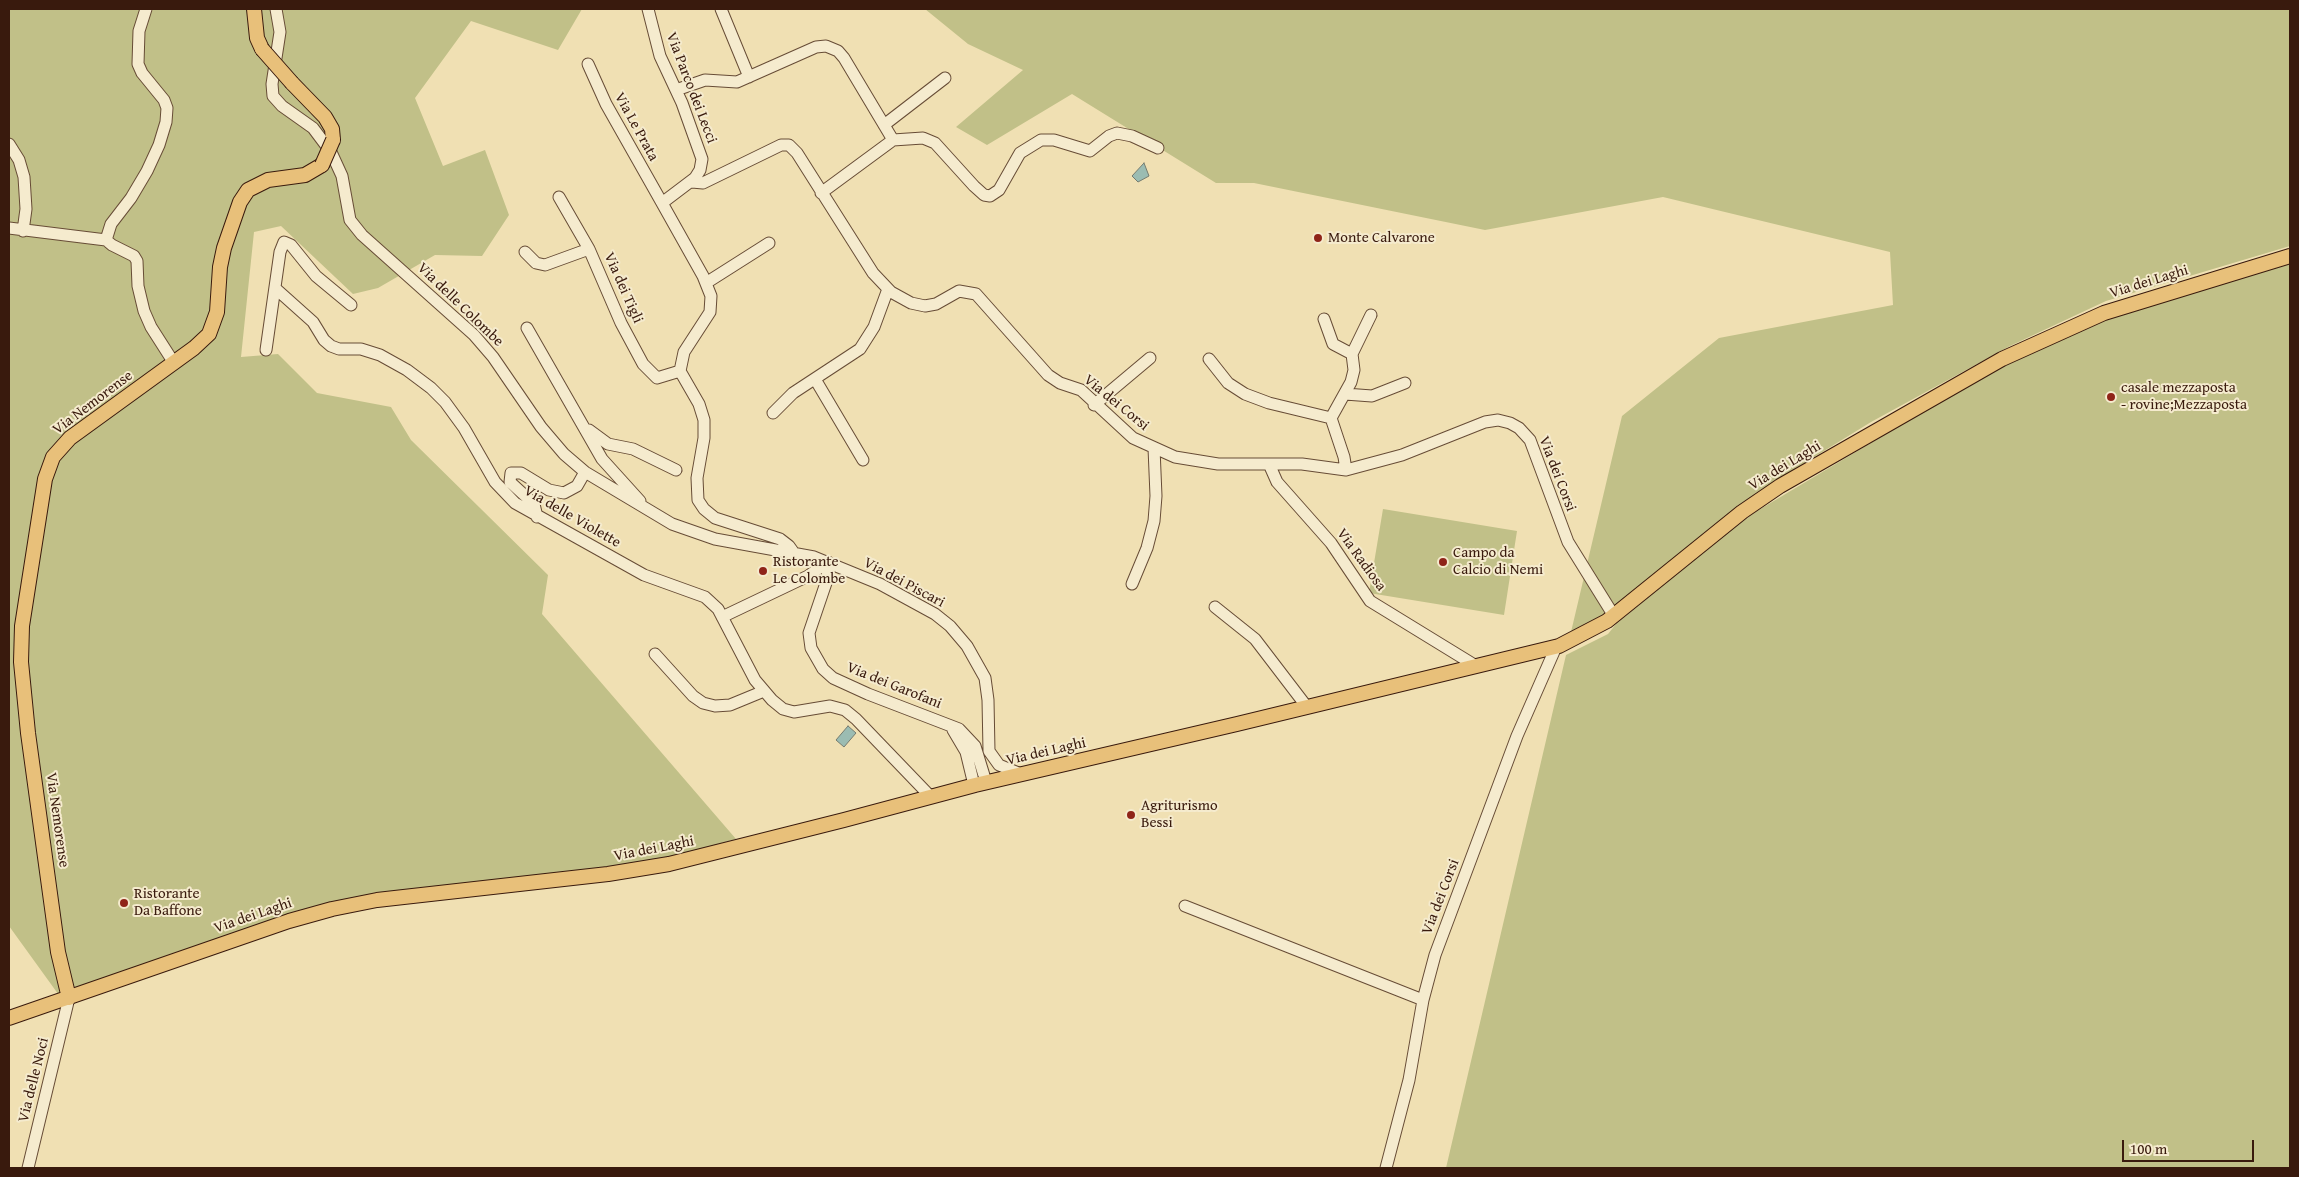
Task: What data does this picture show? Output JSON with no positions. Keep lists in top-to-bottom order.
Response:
{
  "streets": {
    "main road": ["Via dei Laghi", "Via Nemorense"],
    "street": [
      "Via Parco dei Lecci",
      "Via Le Prata",
      "Via dei Tigli",
      "Via delle Colombe",
      "Via dei Corsi",
      "Via delle Violette",
      "Via Radiosa",
      "Via dei Piscari",
      "Via dei Garofani",
      "Via delle Noci"
    ]
  },
  "crossings": [
    ["Via Parco dei Lecci", "Via Le Prata"],
    ["Via Parco dei Lecci", "Via dei Corsi"],
    ["Via dei Laghi", "Via Nemorense"],
    ["Via dei Laghi", "Via dei Corsi"],
    ["Via dei Laghi", "Via Radiosa"],
    ["Via dei Laghi", "Via dei Piscari"],
    ["Via dei Laghi", "Via dei Garofani"],
    ["Via dei Laghi", "Via delle Noci"],
    ["Via delle Colombe", "Via dei Piscari"],
    ["Via delle Colombe", "Via dei Garofani"],
    ["Via Nemorense", "Via delle Noci"],
    ["Via dei Corsi", "Via Radiosa"],
    ["Via dei Piscari", "Via dei Garofani"]
  ],
  "places": [
    "Monte Calvarone",
    "casale mezzaposta - rovine;Mezzaposta",
    "Campo da Calcio di Nemi",
    "Ristorante Le Colombe",
    "Agriturismo Bessi",
    "Ristorante Da Baffone"
  ],
  "scale_bar": "100 m"
}
